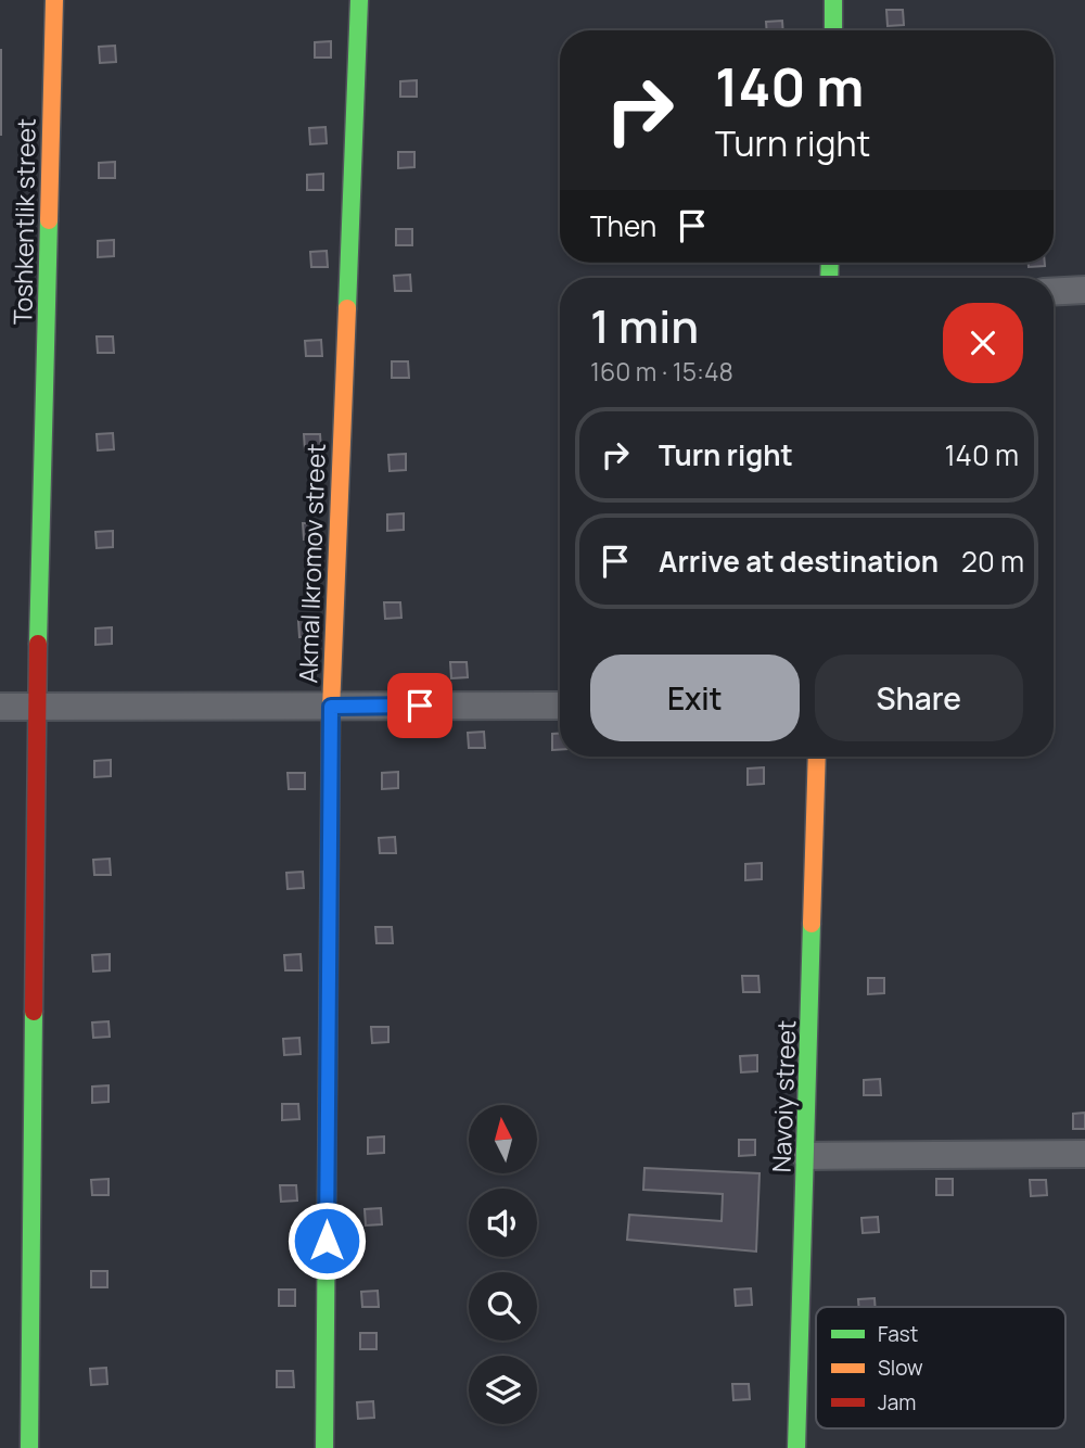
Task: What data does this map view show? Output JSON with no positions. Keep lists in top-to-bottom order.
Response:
{
  "streets": {
    "street": ["Toshkentlik street", "Akmal Ikromov street", "Navoiy street"]
  },
  "legend": ["Fast", "Slow", "Jam"],
  "north": "top",
  "page": {
    "turn": ["140 m", "Turn right"],
    "then": "Then",
    "heading": ["1 min", "160 m · 15:48"],
    "list": [
      {
        "name": "Turn right",
        "value": "140 m"
      },
      {
        "name": "Arrive at destination",
        "value": "20 m"
      }
    ],
    "buttons": ["Exit", "Share"]
  }
}
